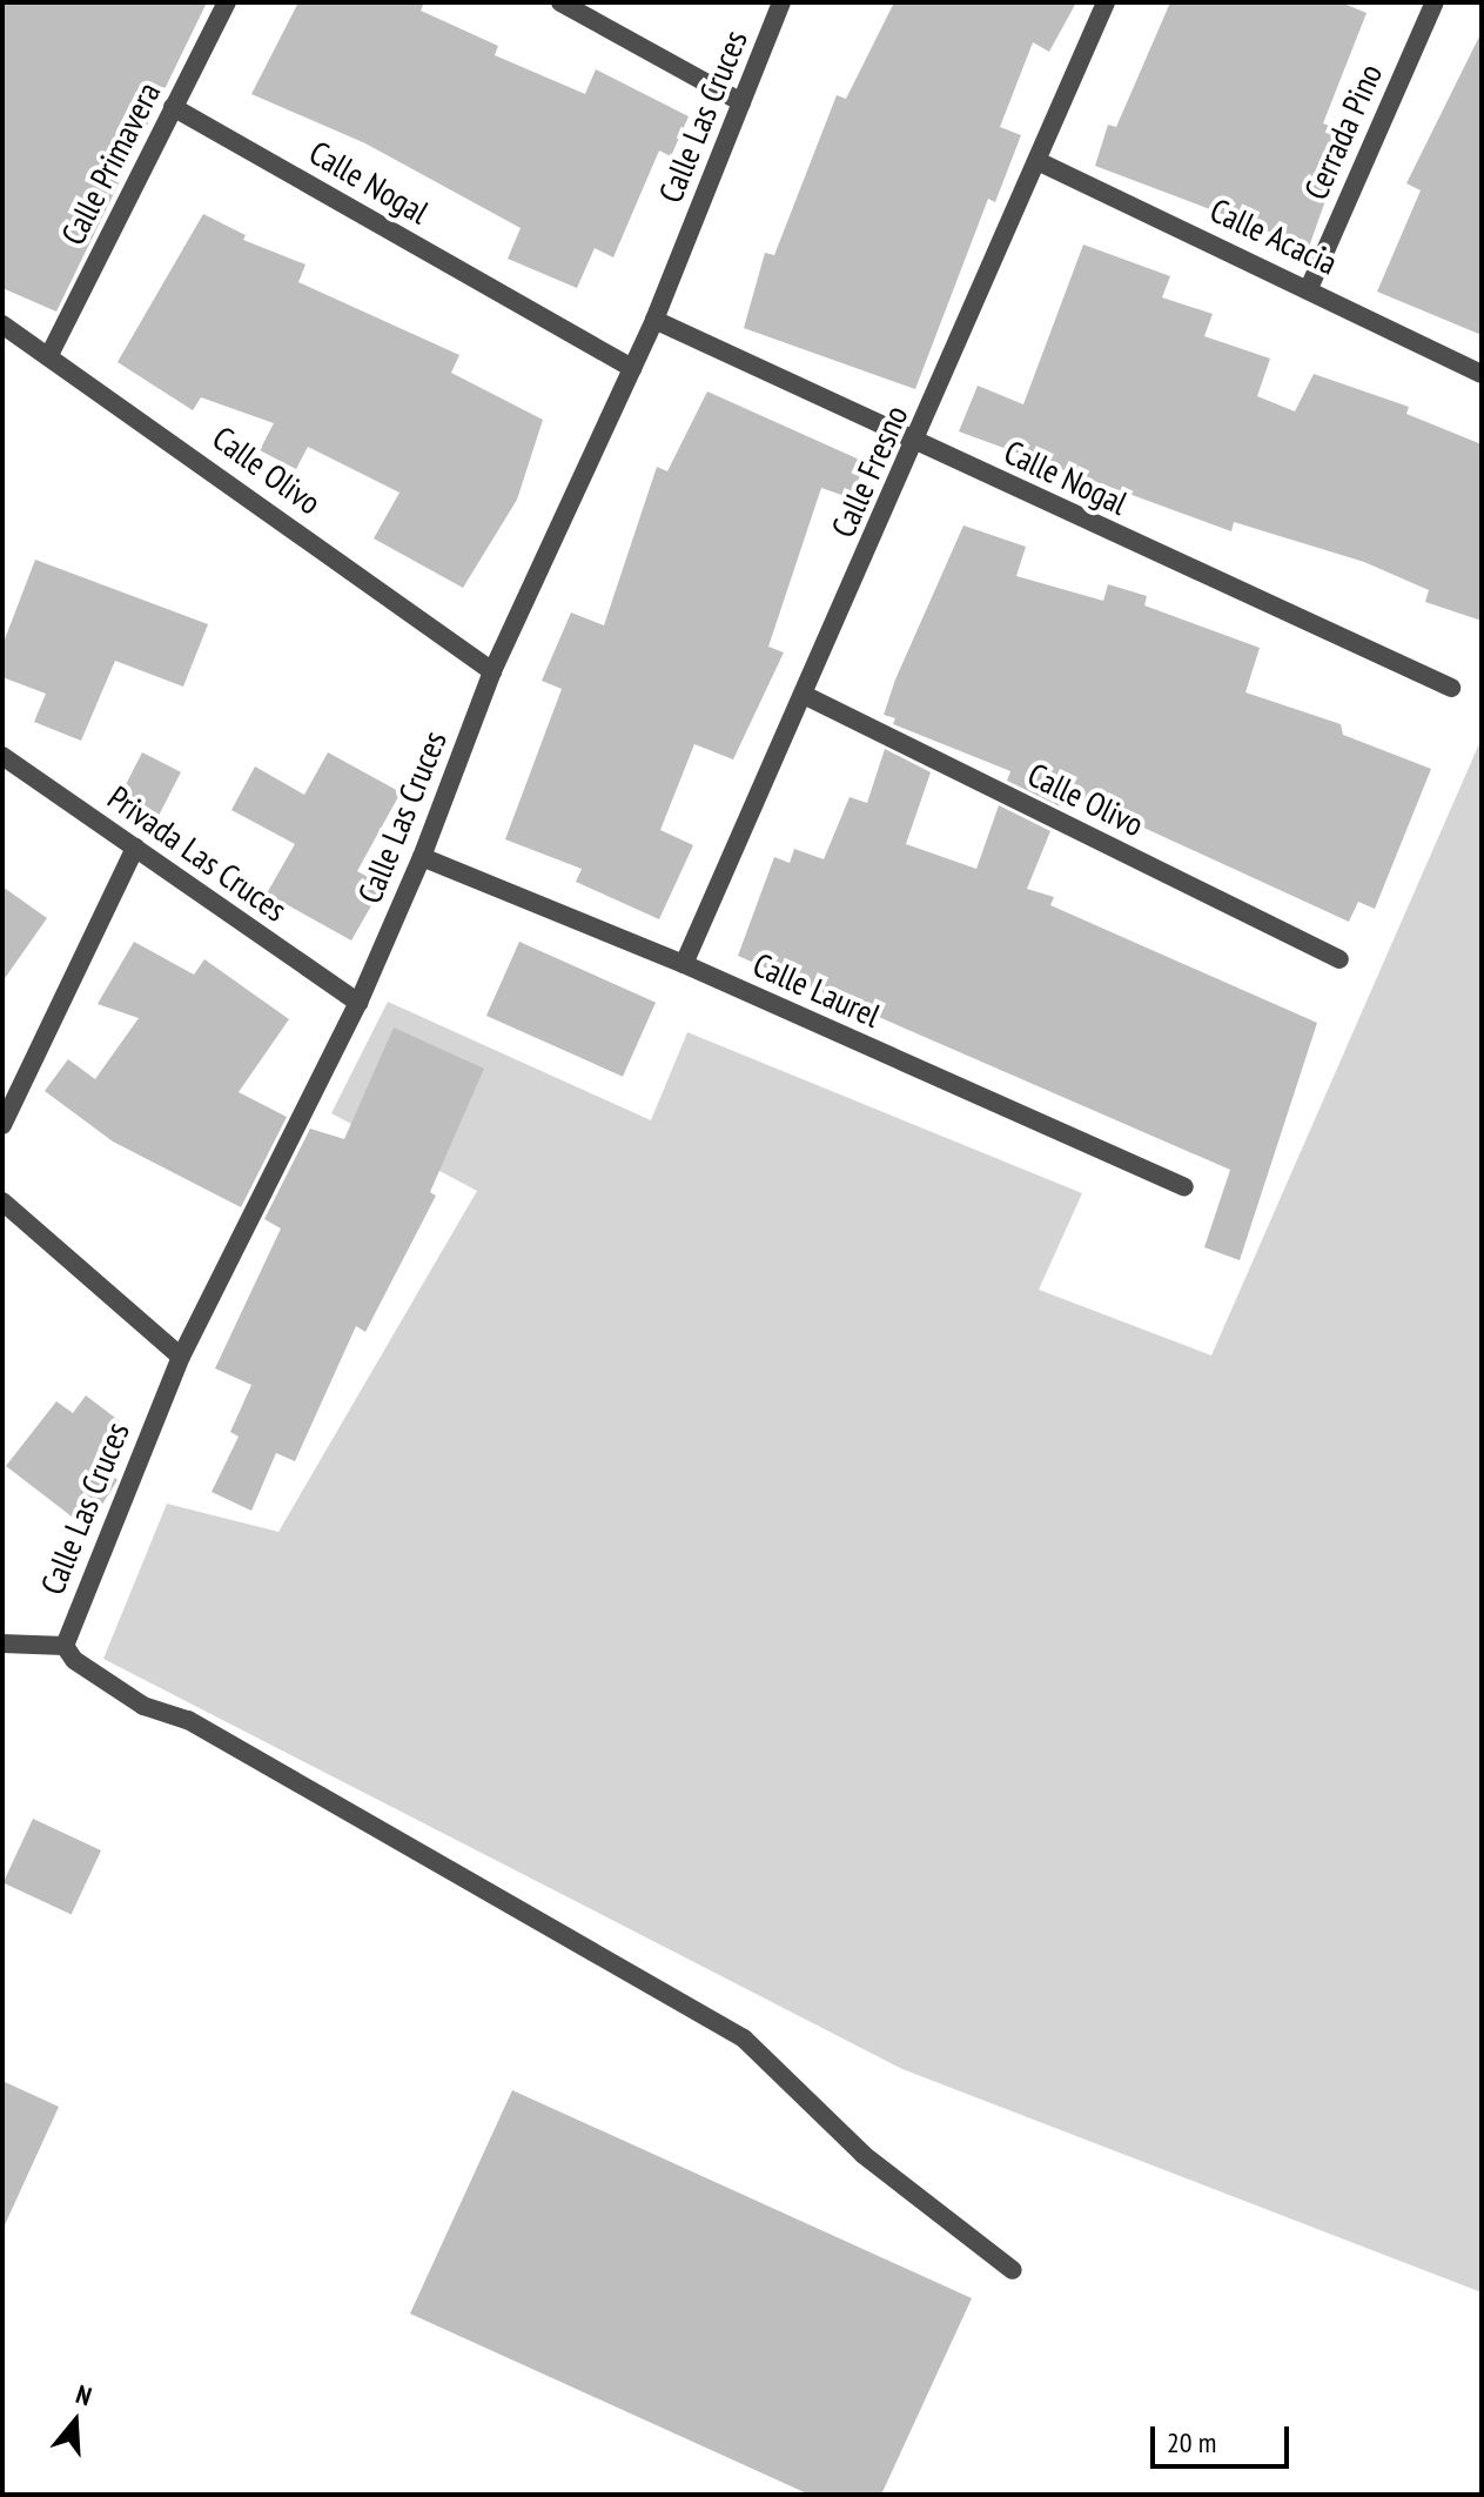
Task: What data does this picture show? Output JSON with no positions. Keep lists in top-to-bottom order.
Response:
{
  "streets": {
    "street": [
      "Calle Las Cruces",
      "Cerrada Pino",
      "Calle Primavera",
      "Calle Nogal",
      "Calle Acacia",
      "Calle Olivo",
      "Calle Fresno",
      "Privada Las Cruces",
      "Calle Laurel"
    ]
  },
  "crossings": [
    ["Calle Las Cruces", "Calle Nogal"],
    ["Calle Las Cruces", "Calle Olivo"],
    ["Calle Las Cruces", "Privada Las Cruces"],
    ["Calle Las Cruces", "Calle Laurel"],
    ["Cerrada Pino", "Calle Acacia"],
    ["Calle Primavera", "Calle Nogal"],
    ["Calle Primavera", "Calle Olivo"],
    ["Calle Nogal", "Calle Fresno"],
    ["Calle Acacia", "Calle Fresno"],
    ["Calle Olivo", "Calle Fresno"],
    ["Calle Fresno", "Calle Laurel"]
  ],
  "scale_bar": "20 m",
  "north": "top"
}
